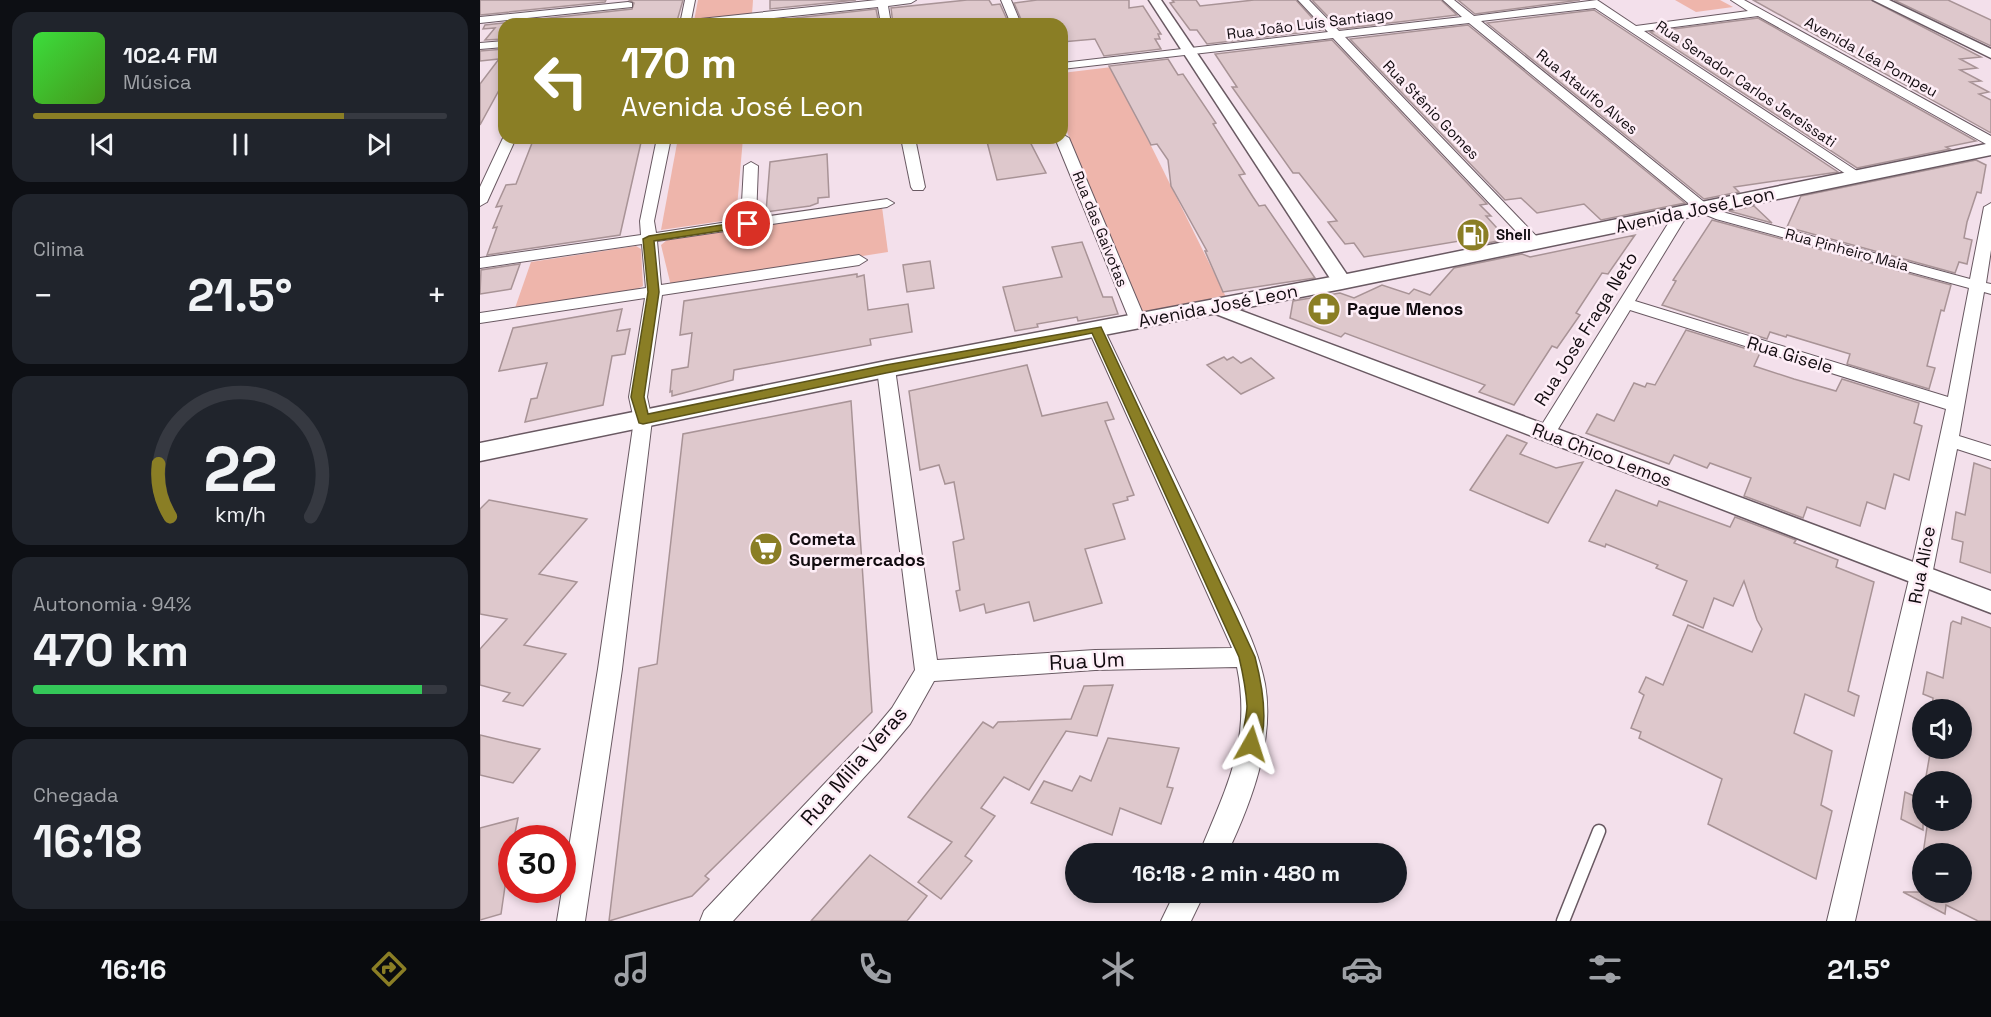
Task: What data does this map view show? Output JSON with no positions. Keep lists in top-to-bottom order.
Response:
{
  "streets": {
    "main road": ["Avenida José Leon"],
    "street": [
      "Rua João Luís Santiago",
      "Avenida Léa Pompeu",
      "Rua Senador Carlos Jereissati",
      "Rua Ataulfo Alves",
      "Rua Stênio Gomes",
      "Rua das Gaivotas",
      "Rua Pinheiro Maia",
      "Rua José Fraga Neto",
      "Rua Gisele",
      "Rua Chico Lemos",
      "Rua Alice",
      "Rua Um",
      "Rua Milia Veras"
    ]
  },
  "crossings": [
    ["Rua João Luís Santiago", "Rua Senador Carlos Jereissati"],
    ["Rua João Luís Santiago", "Rua Ataulfo Alves"],
    ["Rua João Luís Santiago", "Rua Stênio Gomes"],
    ["Rua Senador Carlos Jereissati", "Avenida José Leon"],
    ["Rua Ataulfo Alves", "Avenida José Leon"],
    ["Rua Ataulfo Alves", "Rua Pinheiro Maia"],
    ["Rua Stênio Gomes", "Avenida José Leon"],
    ["Avenida José Leon", "Rua das Gaivotas"],
    ["Avenida José Leon", "Rua Pinheiro Maia"],
    ["Avenida José Leon", "Rua José Fraga Neto"],
    ["Avenida José Leon", "Rua Chico Lemos"],
    ["Rua Pinheiro Maia", "Rua Alice"],
    ["Rua José Fraga Neto", "Rua Gisele"],
    ["Rua José Fraga Neto", "Rua Chico Lemos"],
    ["Rua Gisele", "Rua Alice"],
    ["Rua Chico Lemos", "Rua Alice"],
    ["Rua Um", "Rua Milia Veras"]
  ],
  "places": {
    "fuel station": ["Shell"],
    "pharmacy": ["Pague Menos"],
    "supermarket": ["Cometa Supermercados"]
  },
  "page": {
    "turn": ["170 m", "Avenida José Leon"],
    "song": ["102.4 FM", "Música"],
    "tile": [
      "Clima",
      ["Autonomia · 94%", "470 km"],
      ["Chegada", "16:18"]
    ],
    "heat": ["−", "21.5°", "+"],
    "map_buttons": ["+", "−"],
    "limit": "30",
    "trip": "16:18 · 2 min · 480 m",
    "tabs": ["16:16", "21.5°"],
    "gauge": ["22", "km/h"]
  }
}
